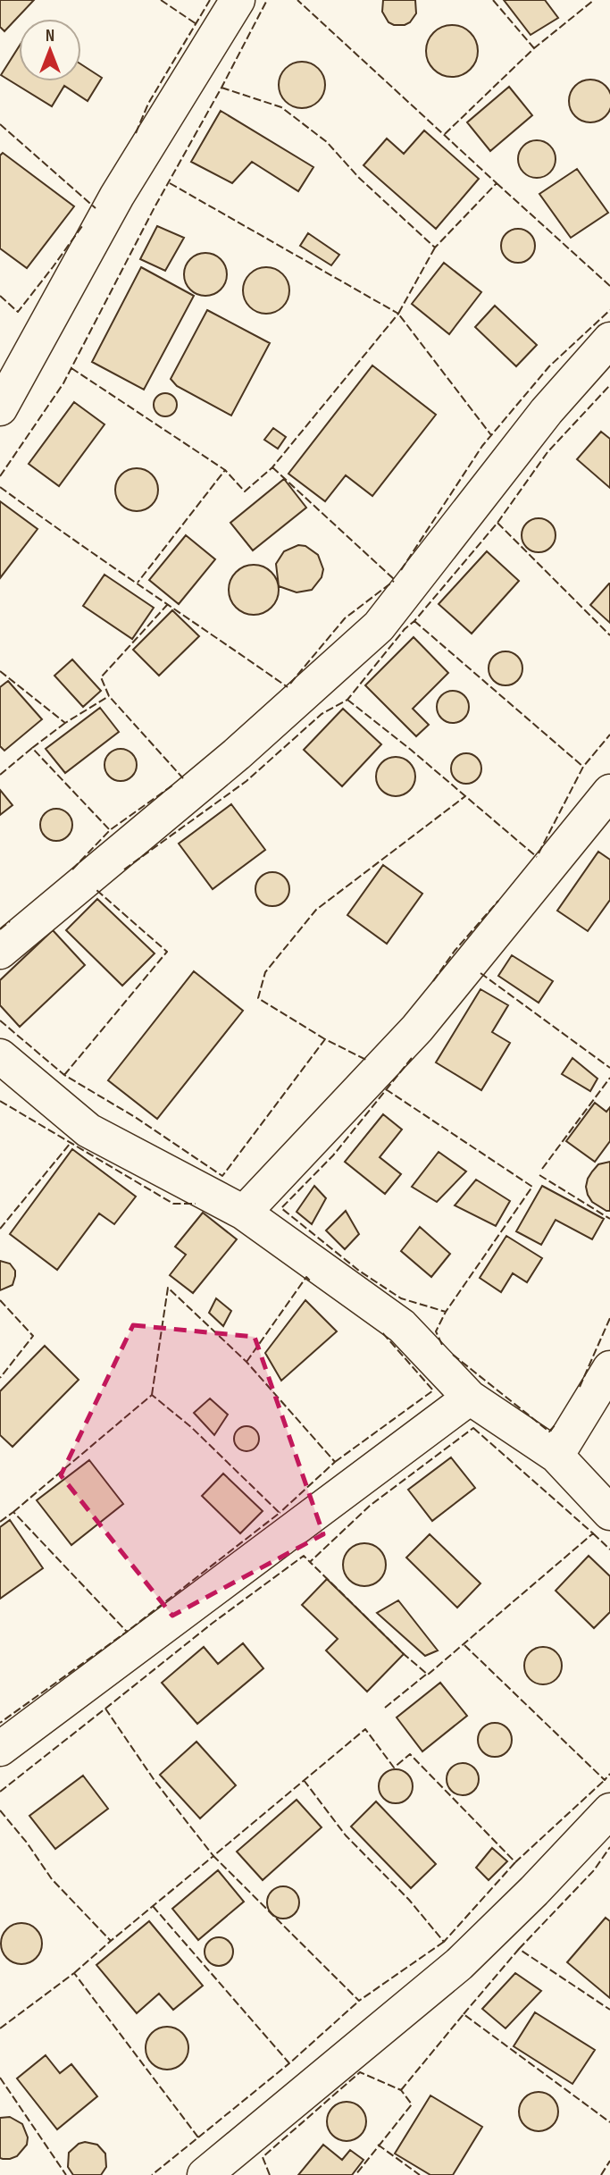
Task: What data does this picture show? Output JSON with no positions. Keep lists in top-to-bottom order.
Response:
{
  "north": "top"
}
